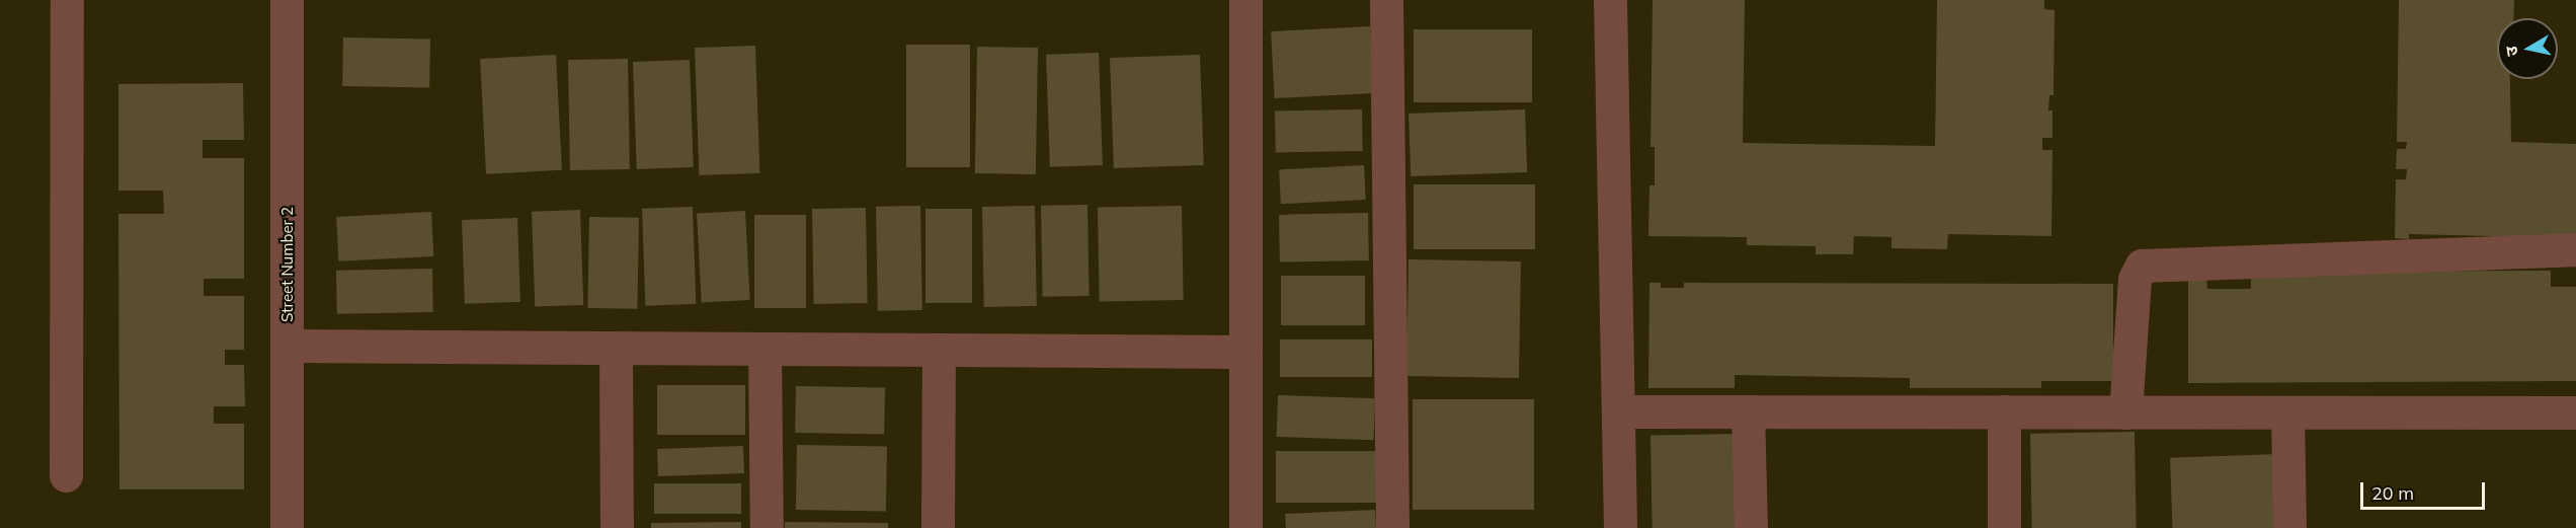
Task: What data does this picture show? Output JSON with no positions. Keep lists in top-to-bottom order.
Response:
{
  "streets": {
    "street": ["Street Number 2"]
  },
  "scale_bar": "20 m",
  "north": "left"
}
